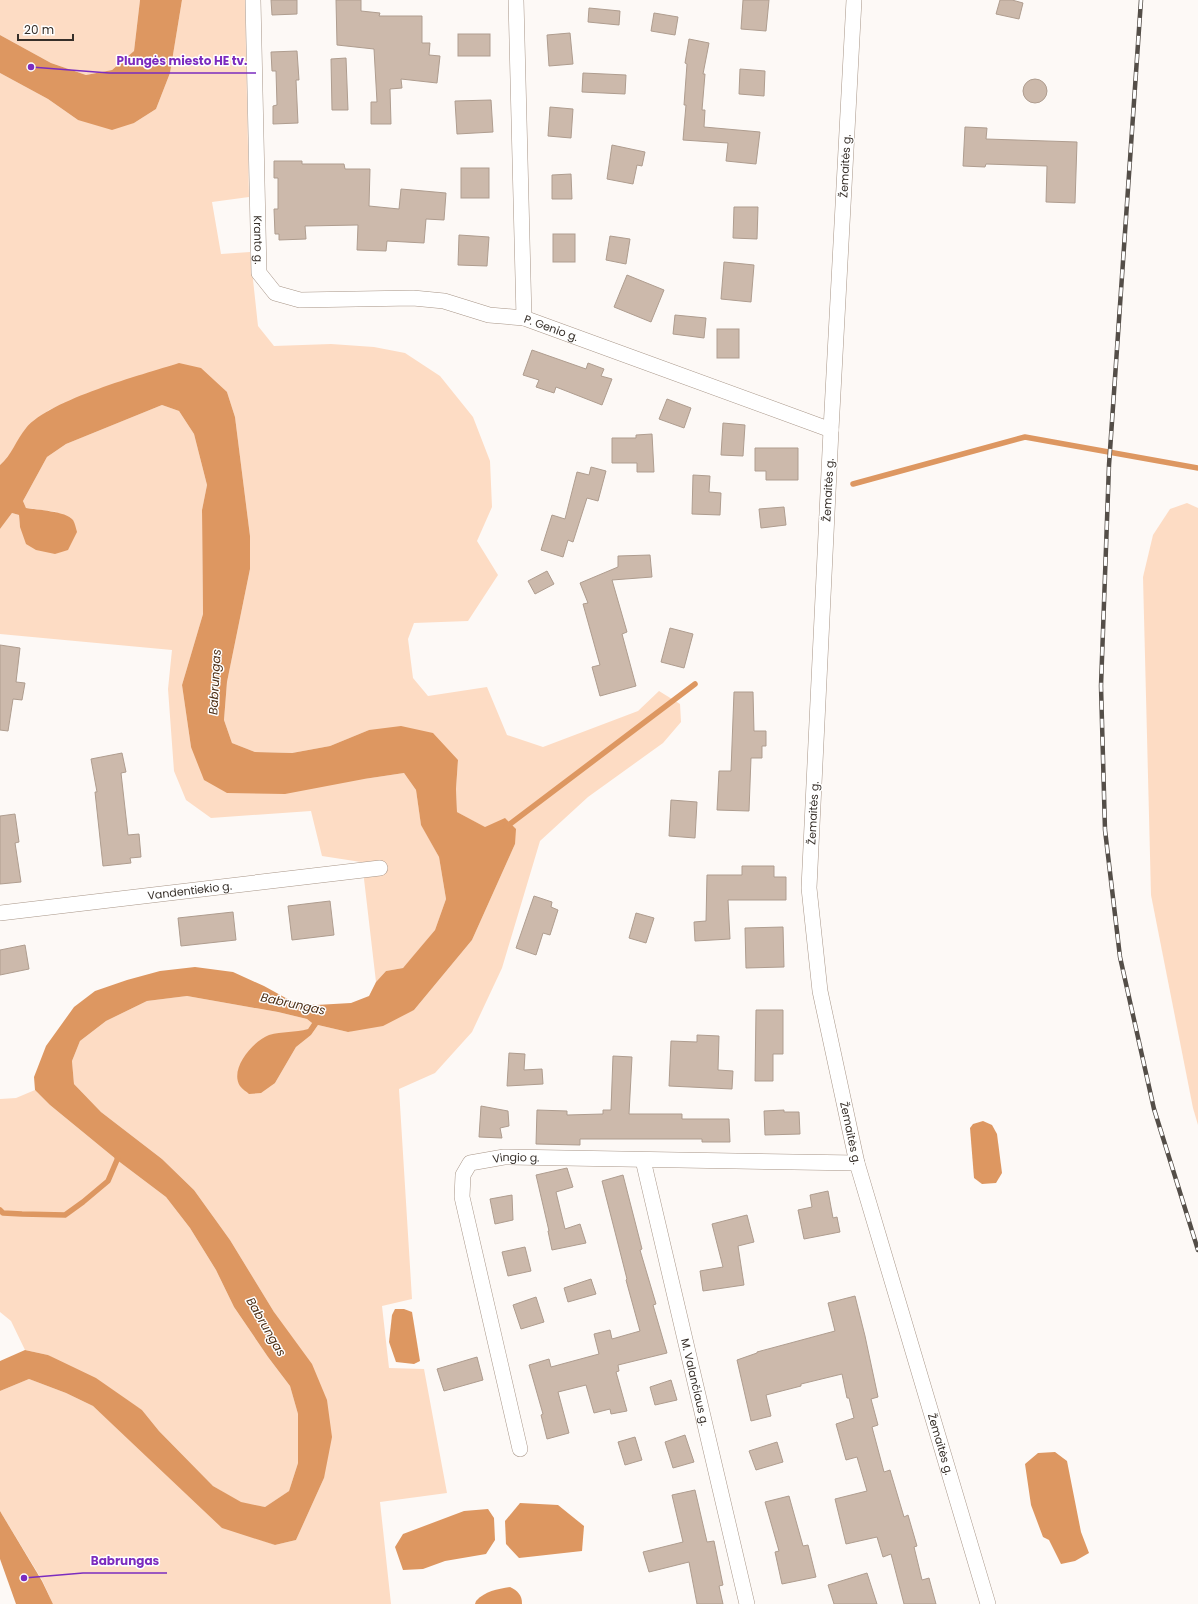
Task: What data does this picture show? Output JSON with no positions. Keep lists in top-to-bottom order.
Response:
{
  "streets": {
    "street": [
      "Žemaitės g.",
      "Kranto g.",
      "P. Genio g.",
      "Vandentiekio g.",
      "Vingio g.",
      "M. Valančiaus g."
    ]
  },
  "crossings": [
    ["Žemaitės g.", "P. Genio g."],
    ["Žemaitės g.", "Vingio g."],
    ["Kranto g.", "P. Genio g."],
    ["Vingio g.", "M. Valančiaus g."]
  ],
  "water": ["Babrungas"],
  "places": ["Plungės miesto HE tv.", "Babrungas"],
  "scale_bar": "20 m"
}
